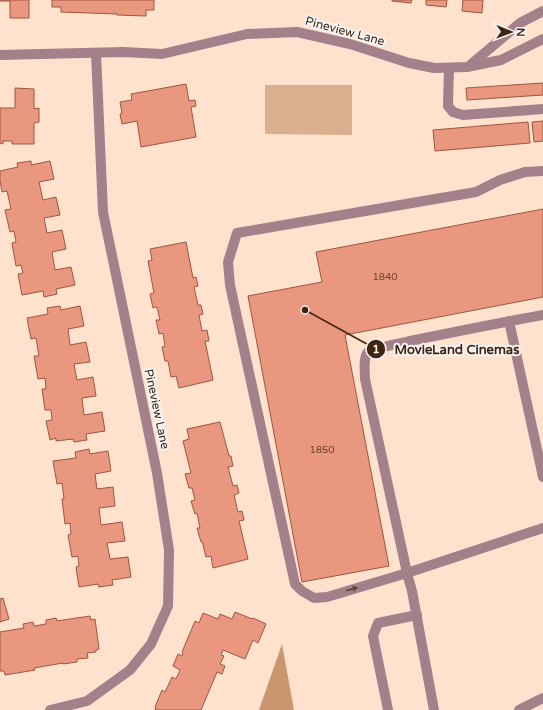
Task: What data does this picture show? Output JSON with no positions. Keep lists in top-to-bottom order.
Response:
{
  "streets": {
    "street": ["Pineview Lane"]
  },
  "places": ["MovieLand Cinemas"],
  "house_numbers": ["1840", "1850"],
  "north": "right"
}
